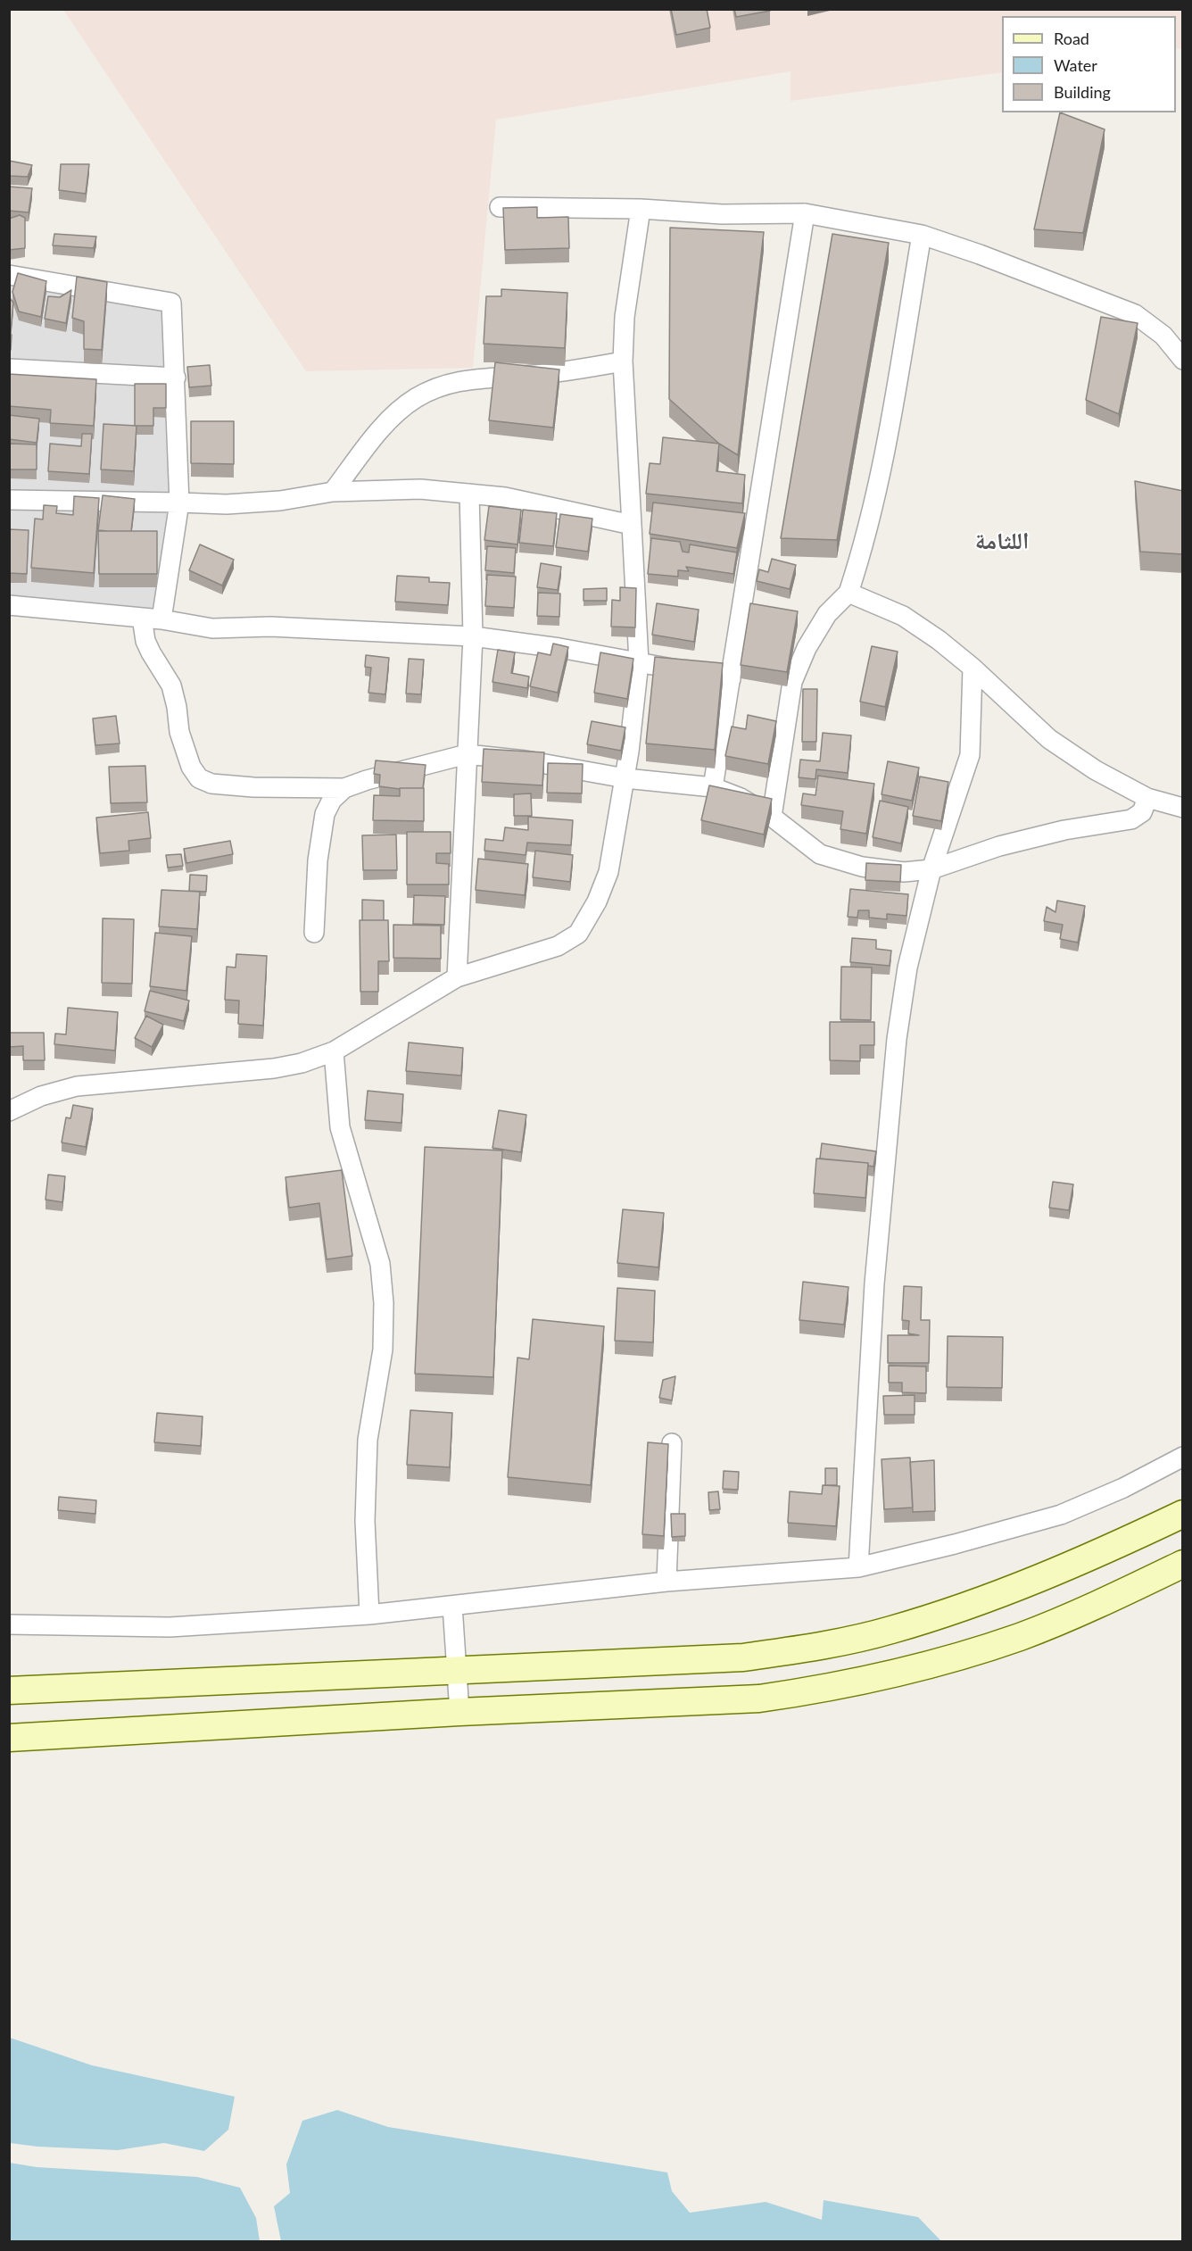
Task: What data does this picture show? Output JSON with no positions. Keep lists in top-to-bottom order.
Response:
{
  "districts": ["اللثامة"],
  "legend": ["Road", "Water", "Building"]
}
